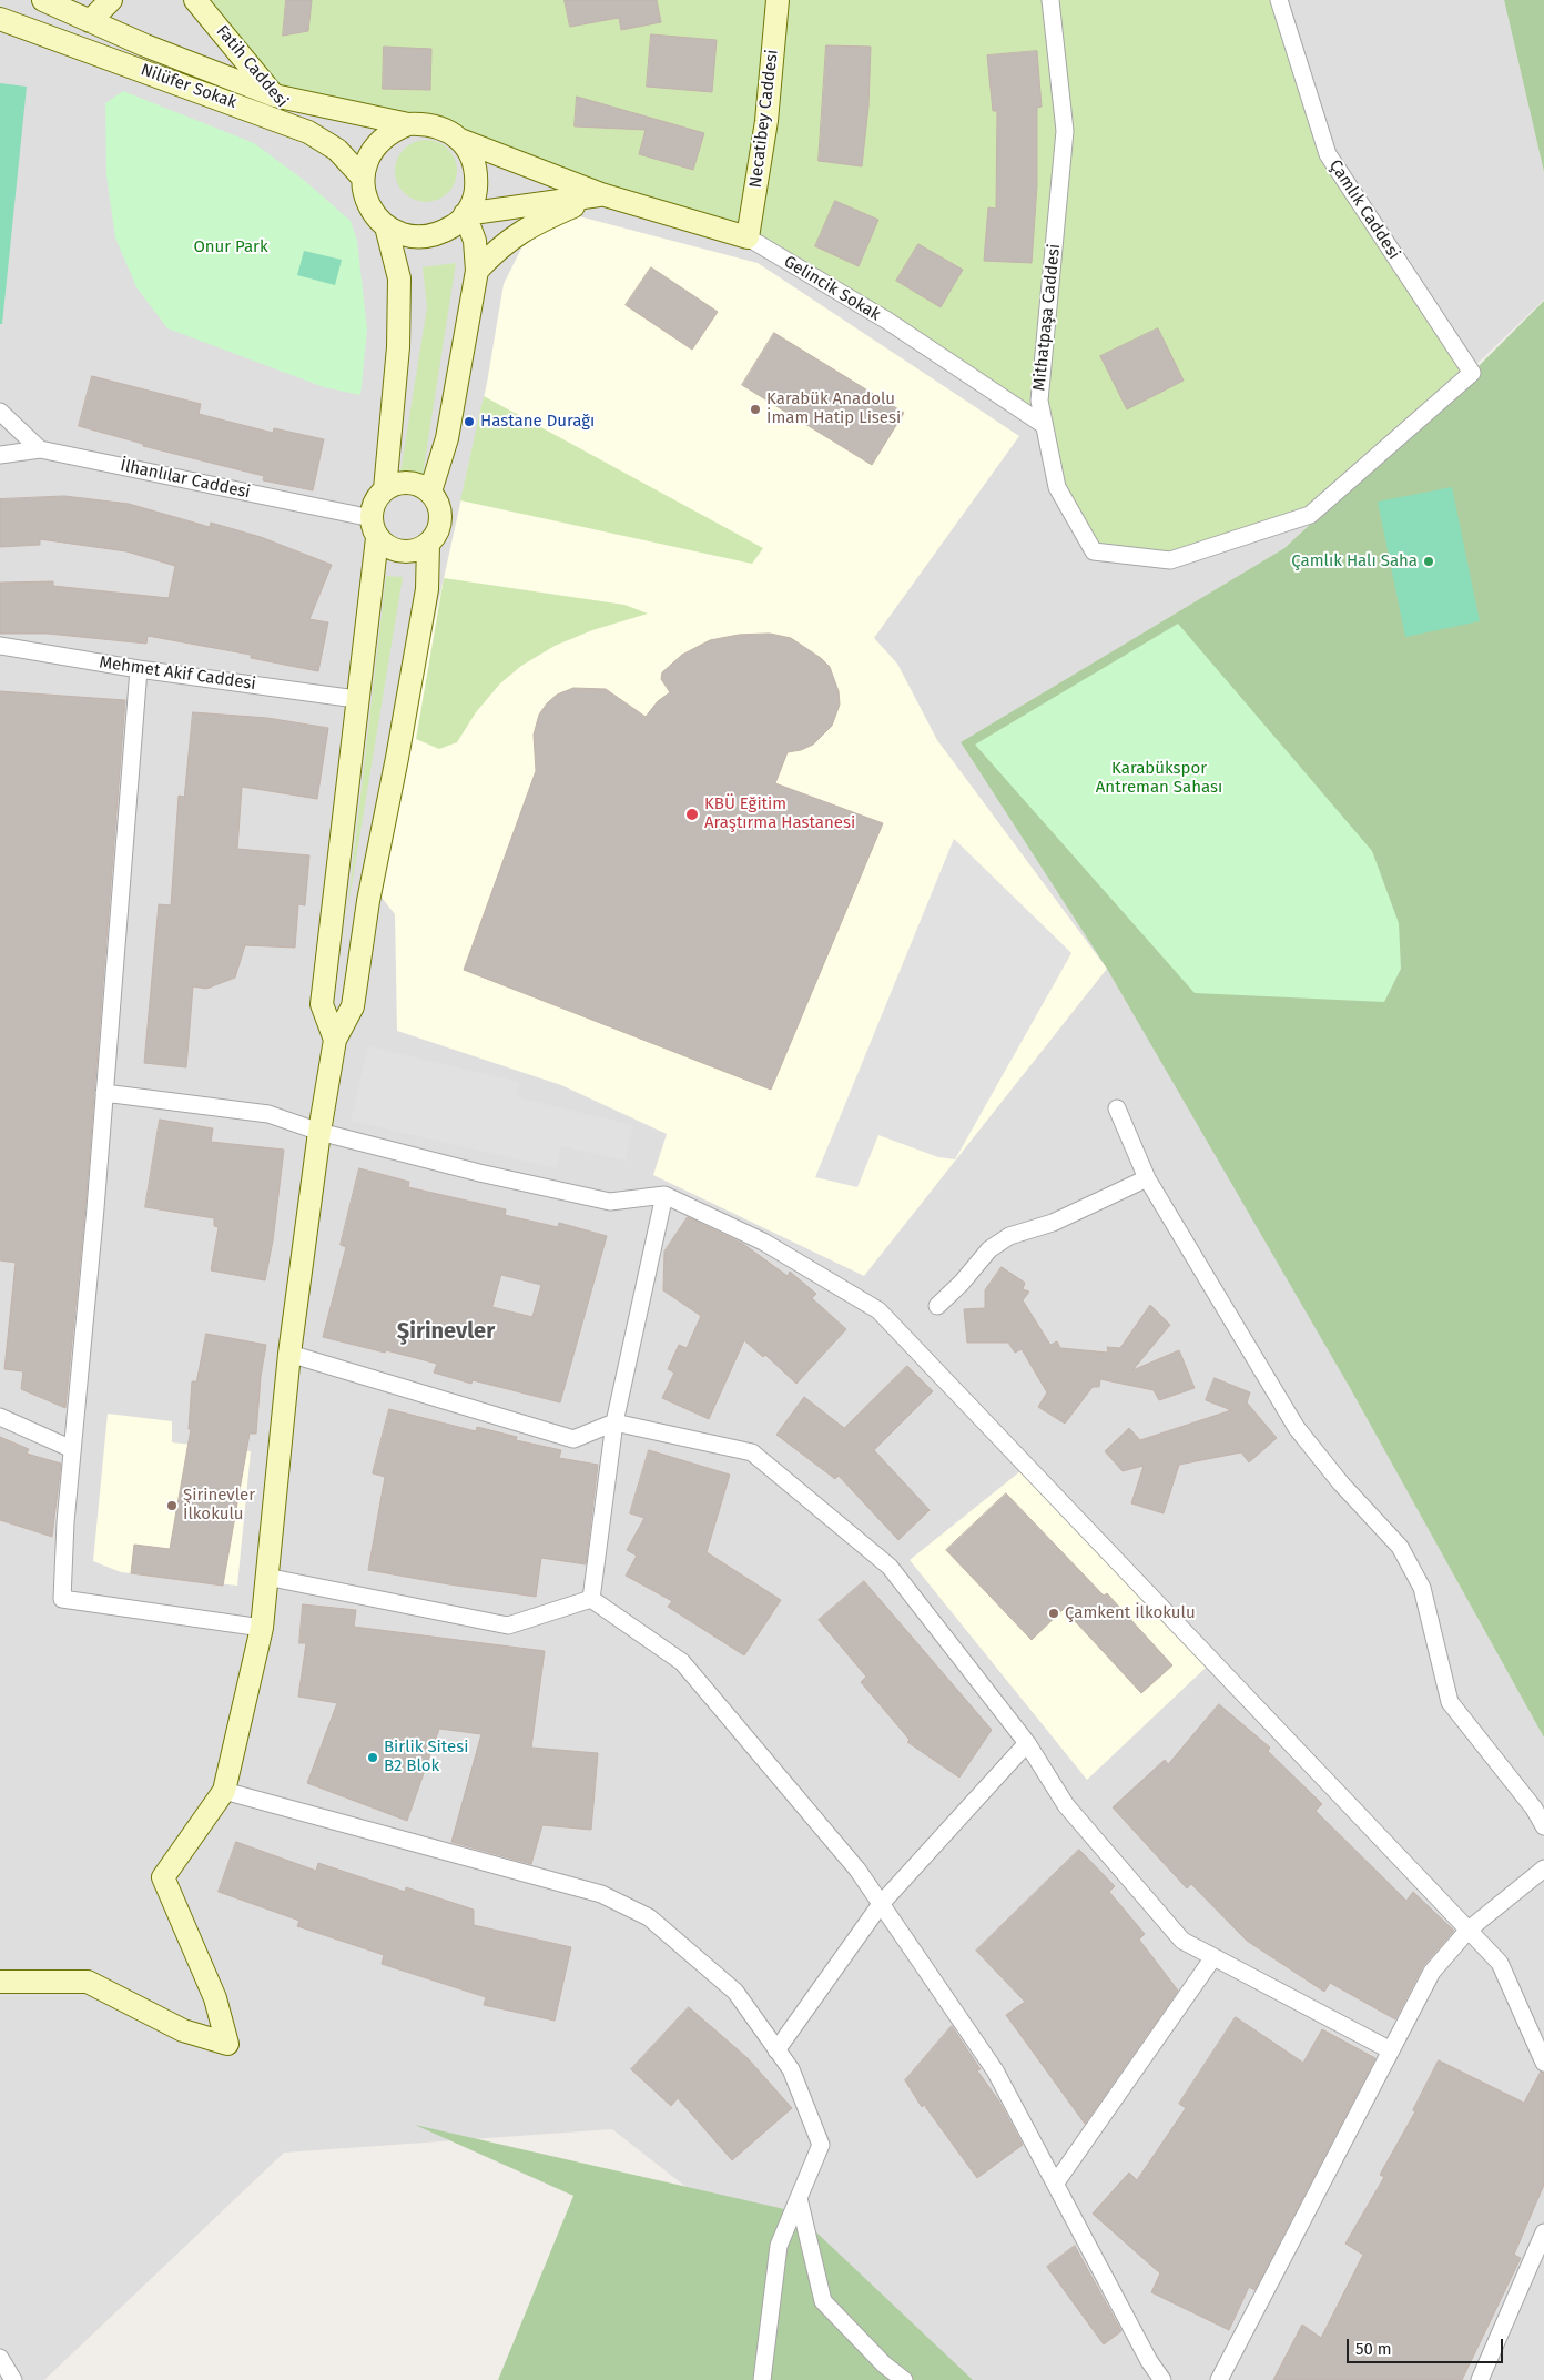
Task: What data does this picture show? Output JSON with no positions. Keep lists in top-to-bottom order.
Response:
{
  "streets": {
    "street": [
      "Fatih Caddesi",
      "Nilüfer Sokak",
      "Necatibey Caddesi",
      "Çamlık Caddesi",
      "Gelincik Sokak",
      "Mithatpaşa Caddesi",
      "İlhanlılar Caddesi",
      "Mehmet Akif Caddesi"
    ]
  },
  "crossings": [
    ["Fatih Caddesi", "Nilüfer Sokak"],
    ["Nilüfer Sokak", "Gelincik Sokak"],
    ["Necatibey Caddesi", "Gelincik Sokak"],
    ["Çamlık Caddesi", "Mithatpaşa Caddesi"],
    ["Gelincik Sokak", "Mithatpaşa Caddesi"]
  ],
  "districts": ["Şirinevler"],
  "parks": ["Onur Park", "Karabükspor Antreman Sahası"],
  "places": [
    "Karabük Anadolu İmam Hatip Lisesi",
    "Hastane Durağı",
    "Çamlık Halı Saha",
    "KBÜ Eğitim Araştırma Hastanesi",
    "Şirinevler İlkokulu",
    "Çamkent İlkokulu",
    "Birlik Sitesi B2 Blok"
  ],
  "scale_bar": "50 m"
}
